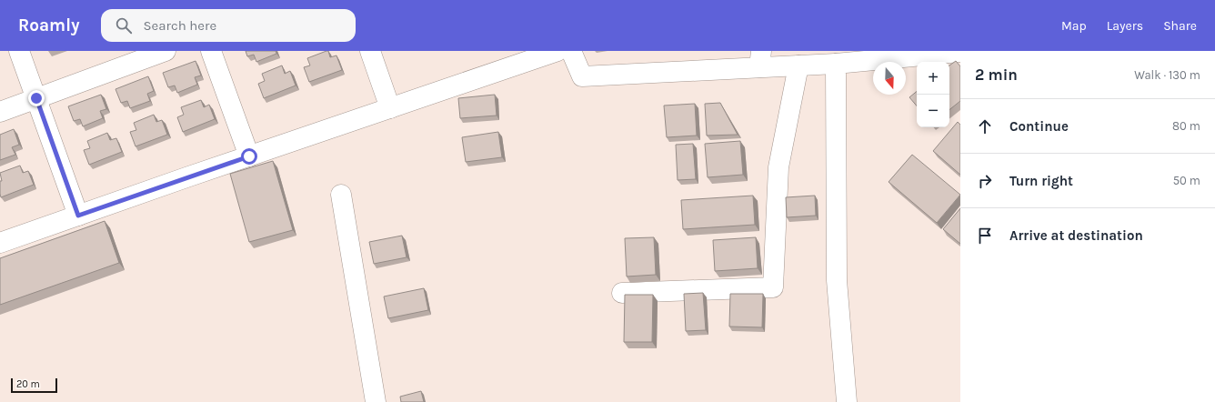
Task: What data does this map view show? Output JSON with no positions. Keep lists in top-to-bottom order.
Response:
{
  "scale_bar": "20 m",
  "north": "bottom",
  "page": {
    "header": "Roamly",
    "search": "Search here",
    "nav": ["Map", "Layers", "Share"],
    "heading": ["2 min", "Walk · 130 m"],
    "map_buttons": ["+", "−"],
    "list": [
      ["Continue", "80 m"],
      ["Turn right", "50 m"],
      "Arrive at destination"
    ],
    "scale": "20 m"
  }
}
